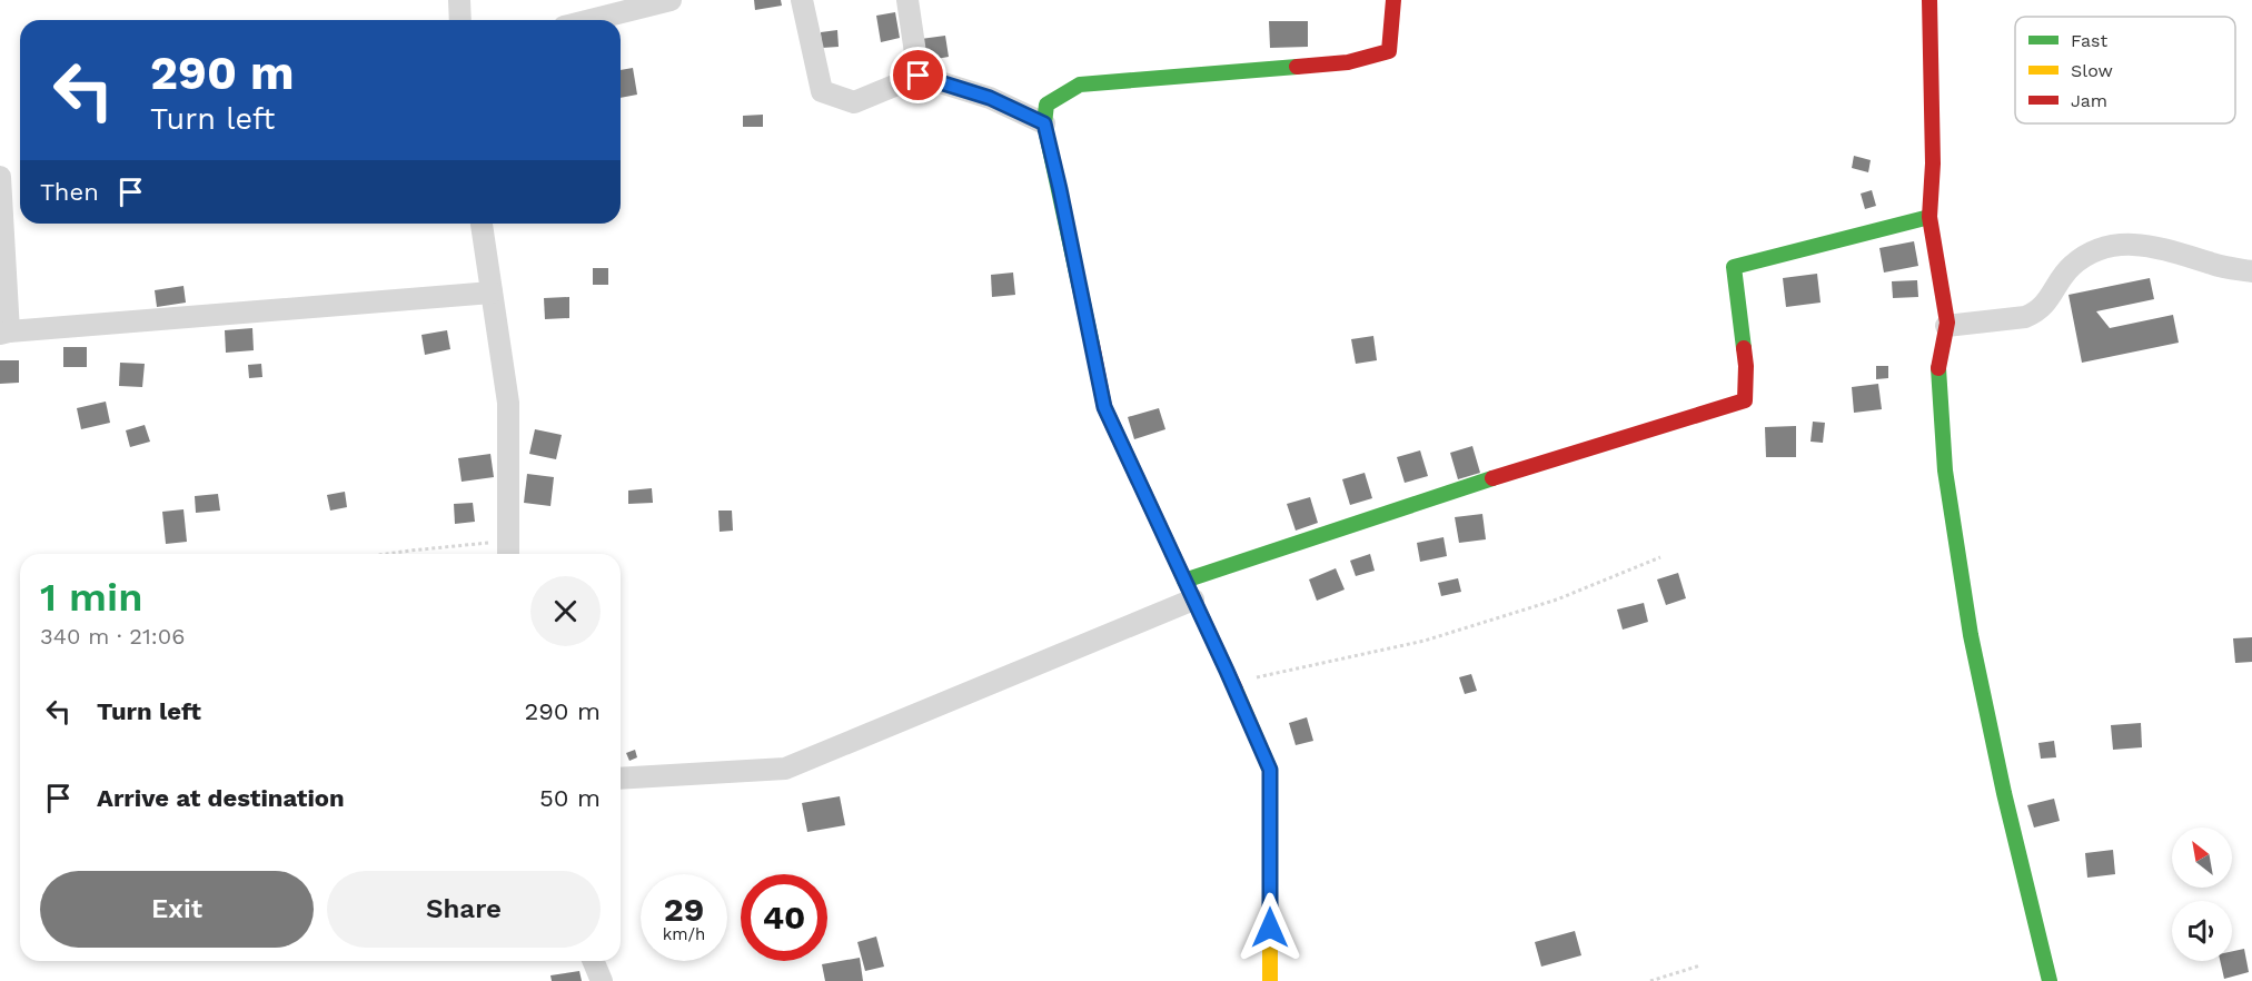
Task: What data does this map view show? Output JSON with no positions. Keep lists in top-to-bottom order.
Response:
{
  "legend": ["Fast", "Slow", "Jam"],
  "north": "top left",
  "page": {
    "turn": ["290 m", "Turn left"],
    "then": "Then",
    "heading": ["1 min", "340 m · 21:06"],
    "list": [
      {
        "name": "Turn left",
        "value": "290 m"
      },
      {
        "name": "Arrive at destination",
        "value": "50 m"
      }
    ],
    "buttons": ["Exit", "Share"],
    "speed": "29 km/h",
    "limit": "40"
  }
}
